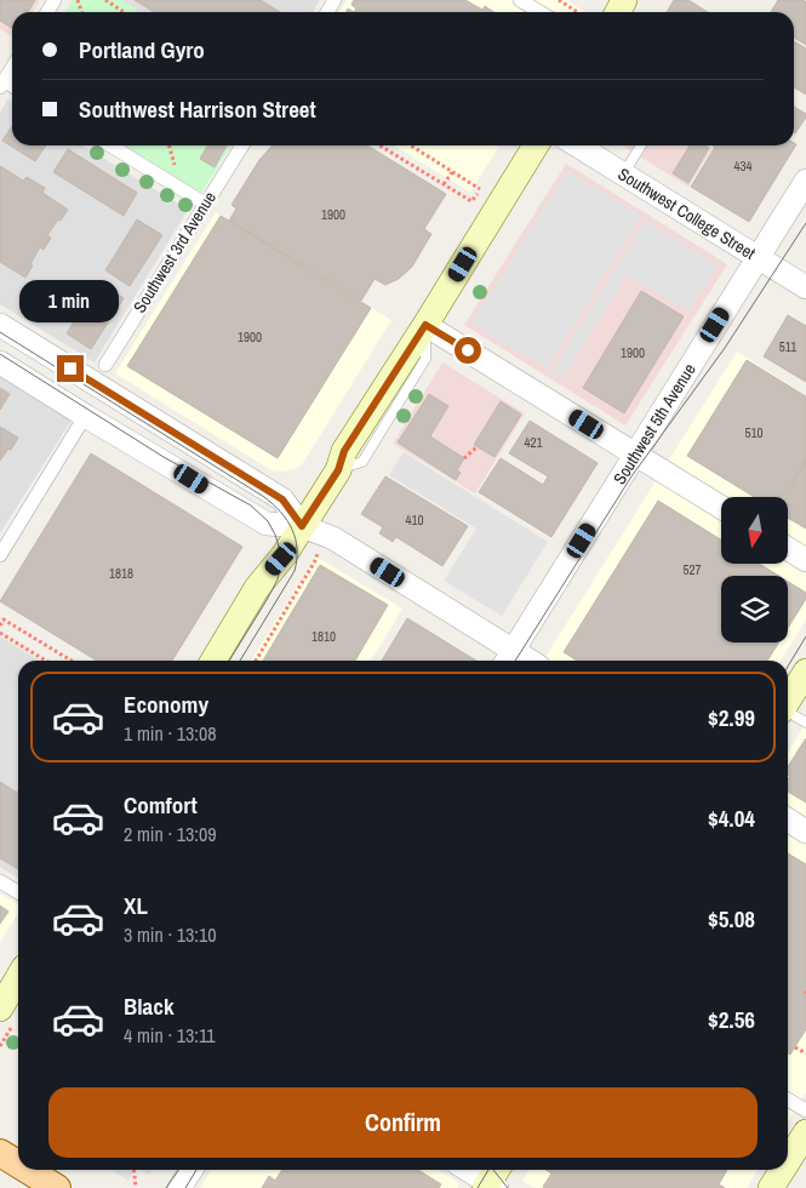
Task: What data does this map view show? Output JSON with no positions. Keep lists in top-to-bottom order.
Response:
{
  "streets": {
    "street": ["Southwest College Street", "Southwest 3rd Avenue", "Southwest 5th Avenue"]
  },
  "crossings": [
    ["Southwest College Street", "Southwest 5th Avenue"]
  ],
  "house_numbers": [
    "434",
    "1900",
    "1900",
    "511",
    "1900",
    "510",
    "421",
    "410",
    "527",
    "1818",
    "1810"
  ],
  "north": "bottom",
  "page": {
    "banner": ["Portland Gyro", "Southwest Harrison Street"],
    "bubble": "1 min",
    "list": [
      {
        "name": "Economy",
        "note": "1 min · 13:08",
        "value": "$2.99"
      },
      {
        "name": "Comfort",
        "note": "2 min · 13:09",
        "value": "$4.04"
      },
      {
        "name": "XL",
        "note": "3 min · 13:10",
        "value": "$5.08"
      },
      {
        "name": "Black",
        "note": "4 min · 13:11",
        "value": "$2.56"
      }
    ],
    "buttons": "Confirm"
  }
}
